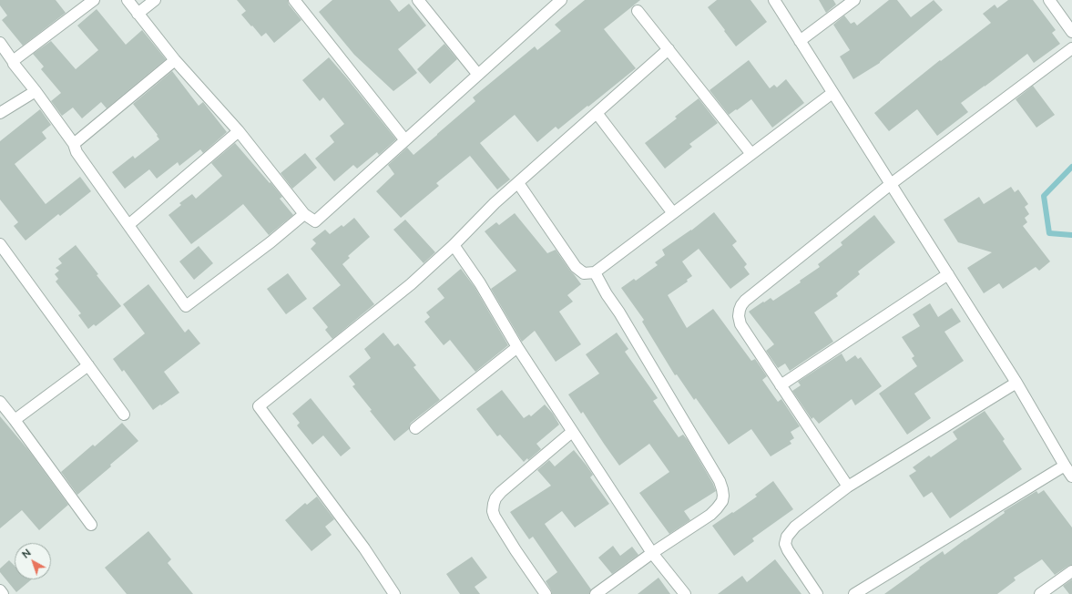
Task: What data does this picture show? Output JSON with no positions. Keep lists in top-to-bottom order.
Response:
{
  "north": "top left"
}
